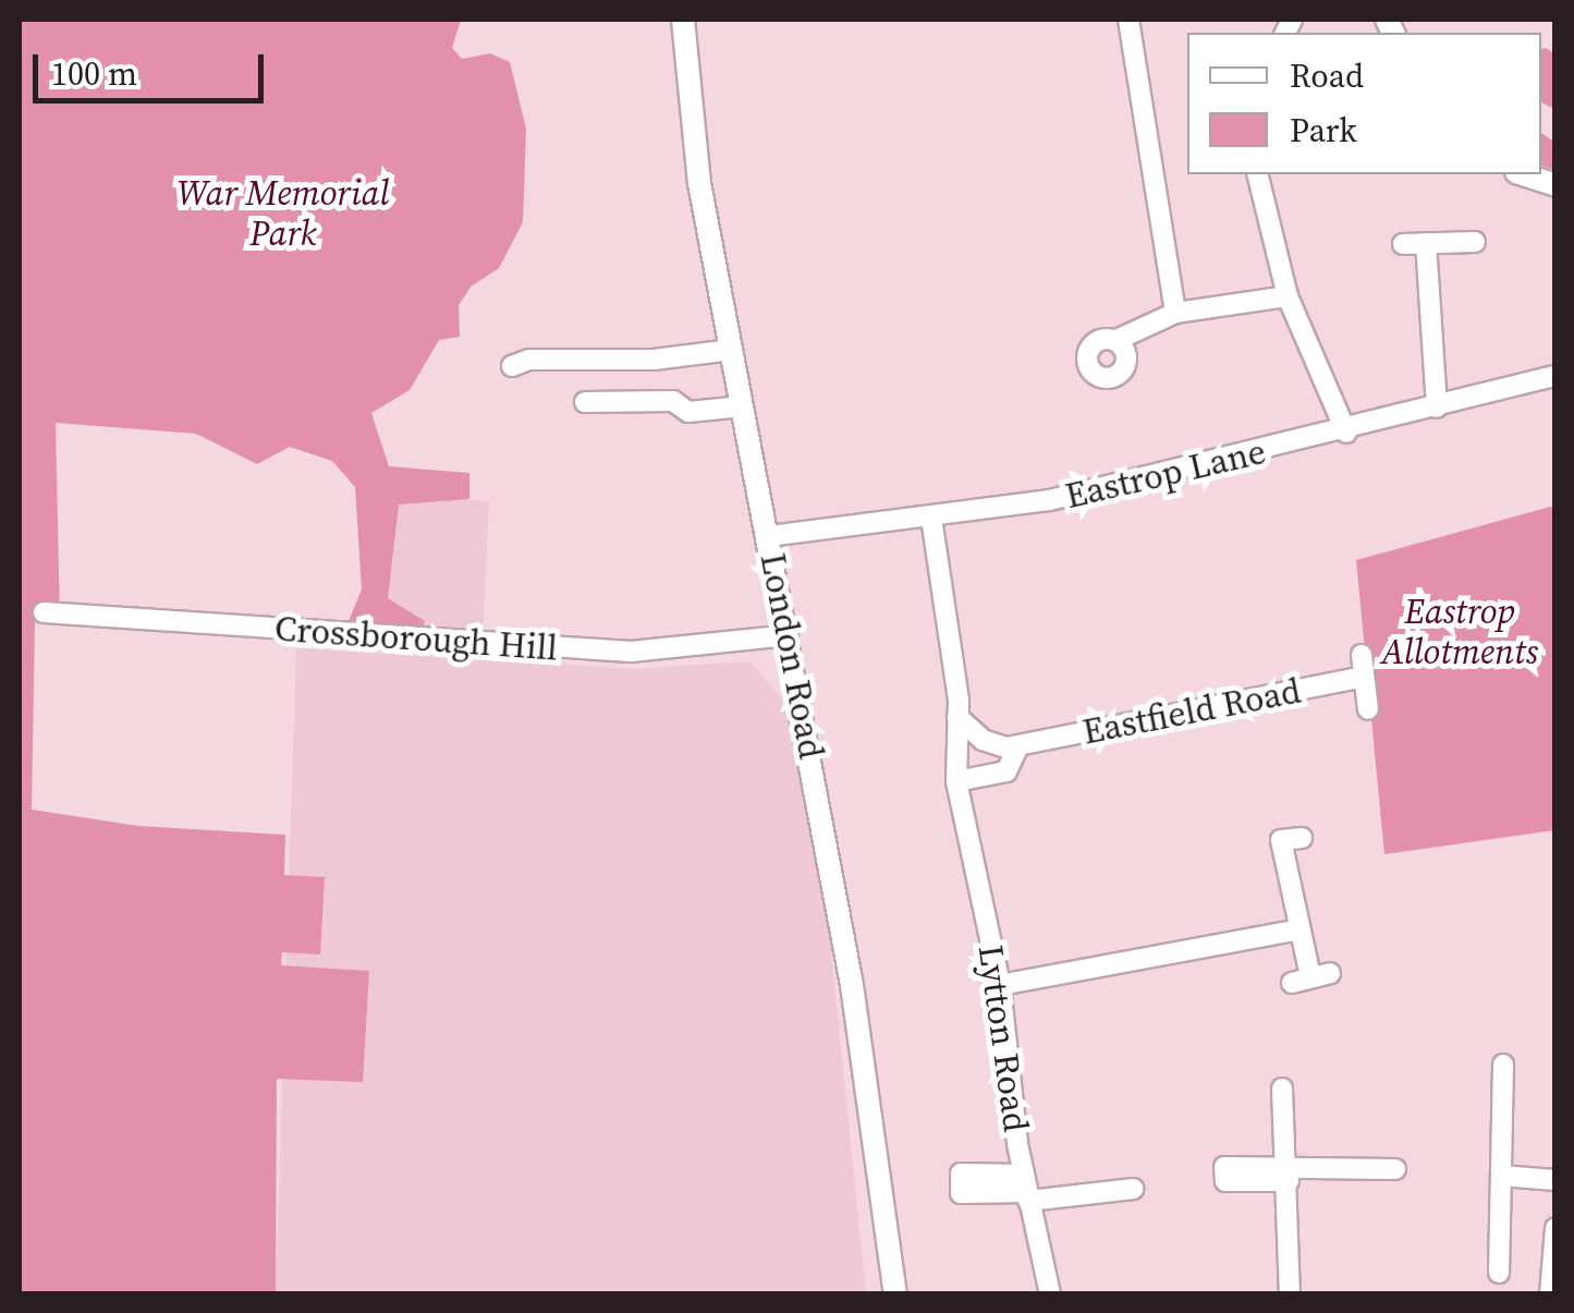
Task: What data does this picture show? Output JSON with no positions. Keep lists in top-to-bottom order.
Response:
{
  "streets": {
    "street": [
      "Eastrop Lane",
      "Crossborough Hill",
      "London Road",
      "Eastfield Road",
      "Lytton Road"
    ]
  },
  "crossings": [
    ["Eastrop Lane", "London Road"],
    ["Crossborough Hill", "London Road"],
    ["Eastfield Road", "Lytton Road"]
  ],
  "parks": ["War Memorial Park", "Eastrop Allotments"],
  "legend": ["Road", "Park"],
  "scale_bar": "100 m"
}
